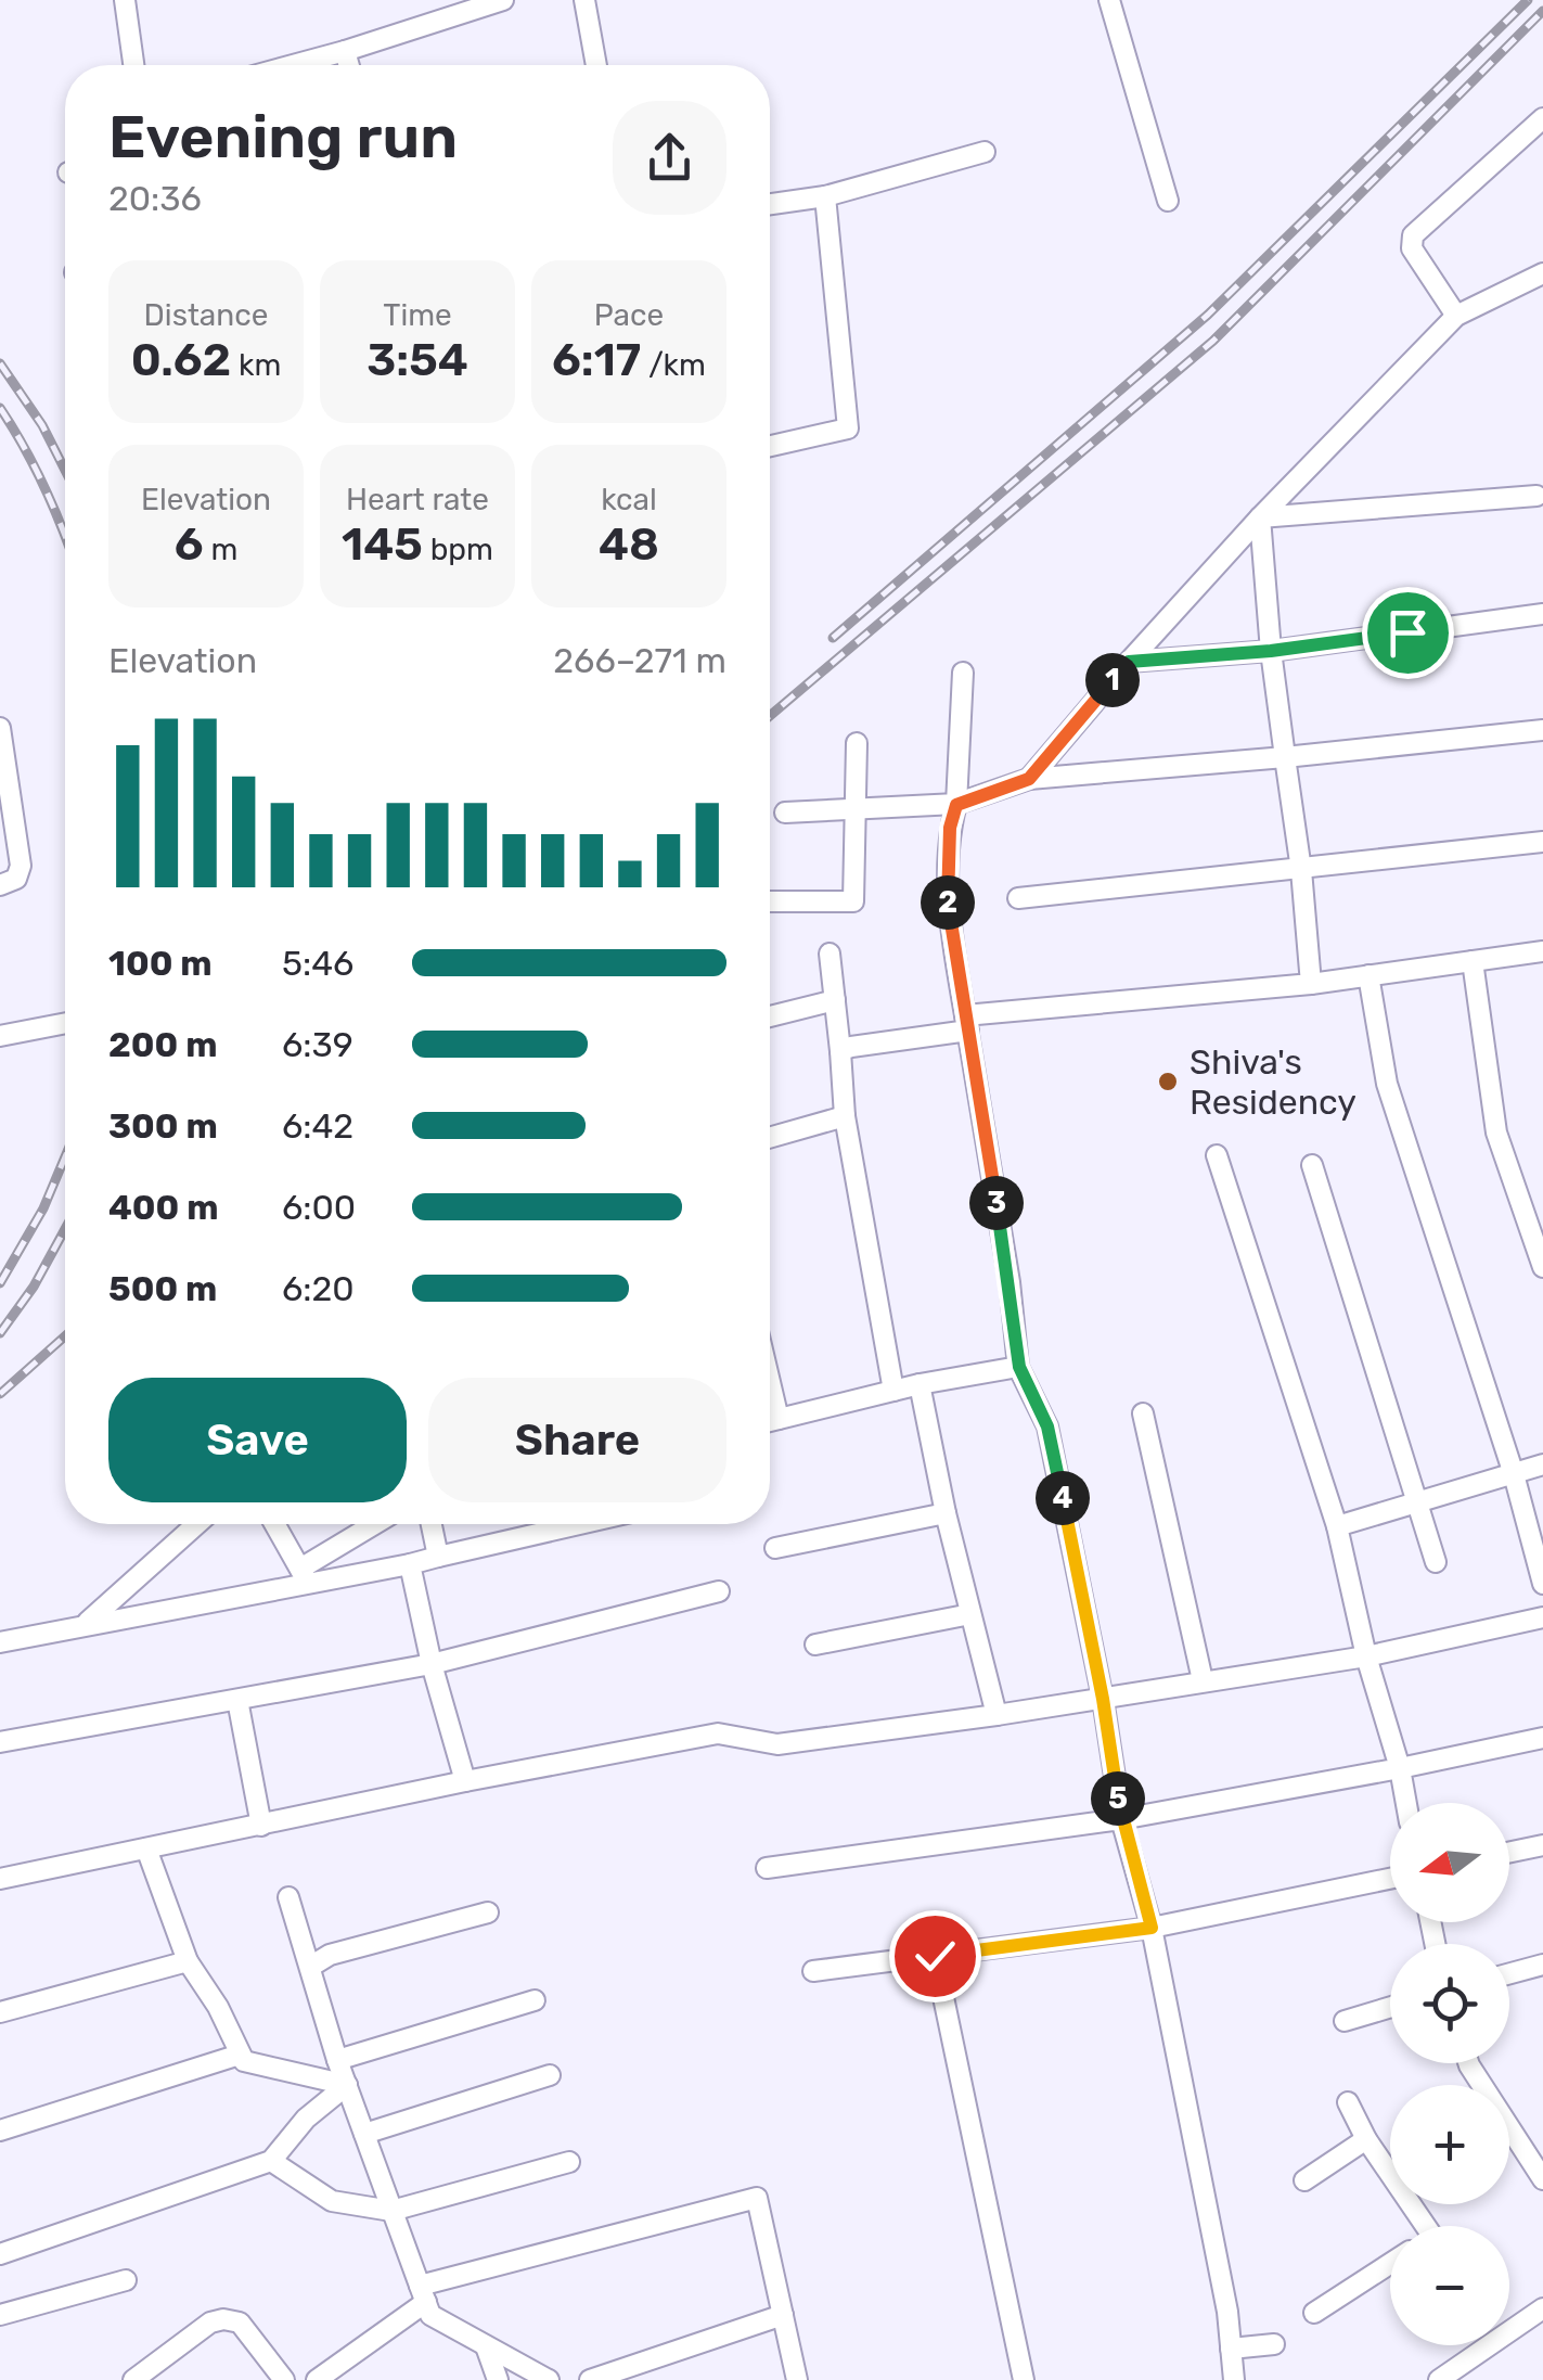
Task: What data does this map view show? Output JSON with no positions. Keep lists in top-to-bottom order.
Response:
{
  "places": ["Shiva's Residency"],
  "north": "left",
  "page": {
    "heading": ["Evening run", "20:36"],
    "stats": [
      ["Distance", "0.62 km"],
      ["Time", "3:54"],
      ["Pace", "6:17 /km"],
      ["Elevation", "6 m"],
      ["Heart rate", "145 bpm"],
      ["kcal", "48"]
    ],
    "chart": ["Elevation", "266–271 m"],
    "pins": [
      "1",
      "2",
      "3",
      "4",
      "5"
    ],
    "list": [
      {
        "name": "100 m",
        "note": "5:46"
      },
      {
        "name": "200 m",
        "note": "6:39"
      },
      {
        "name": "300 m",
        "note": "6:42"
      },
      {
        "name": "400 m",
        "note": "6:00"
      },
      {
        "name": "500 m",
        "note": "6:20"
      }
    ],
    "buttons": ["Save", "Share"],
    "map_buttons": ["+", "−"]
  }
}
